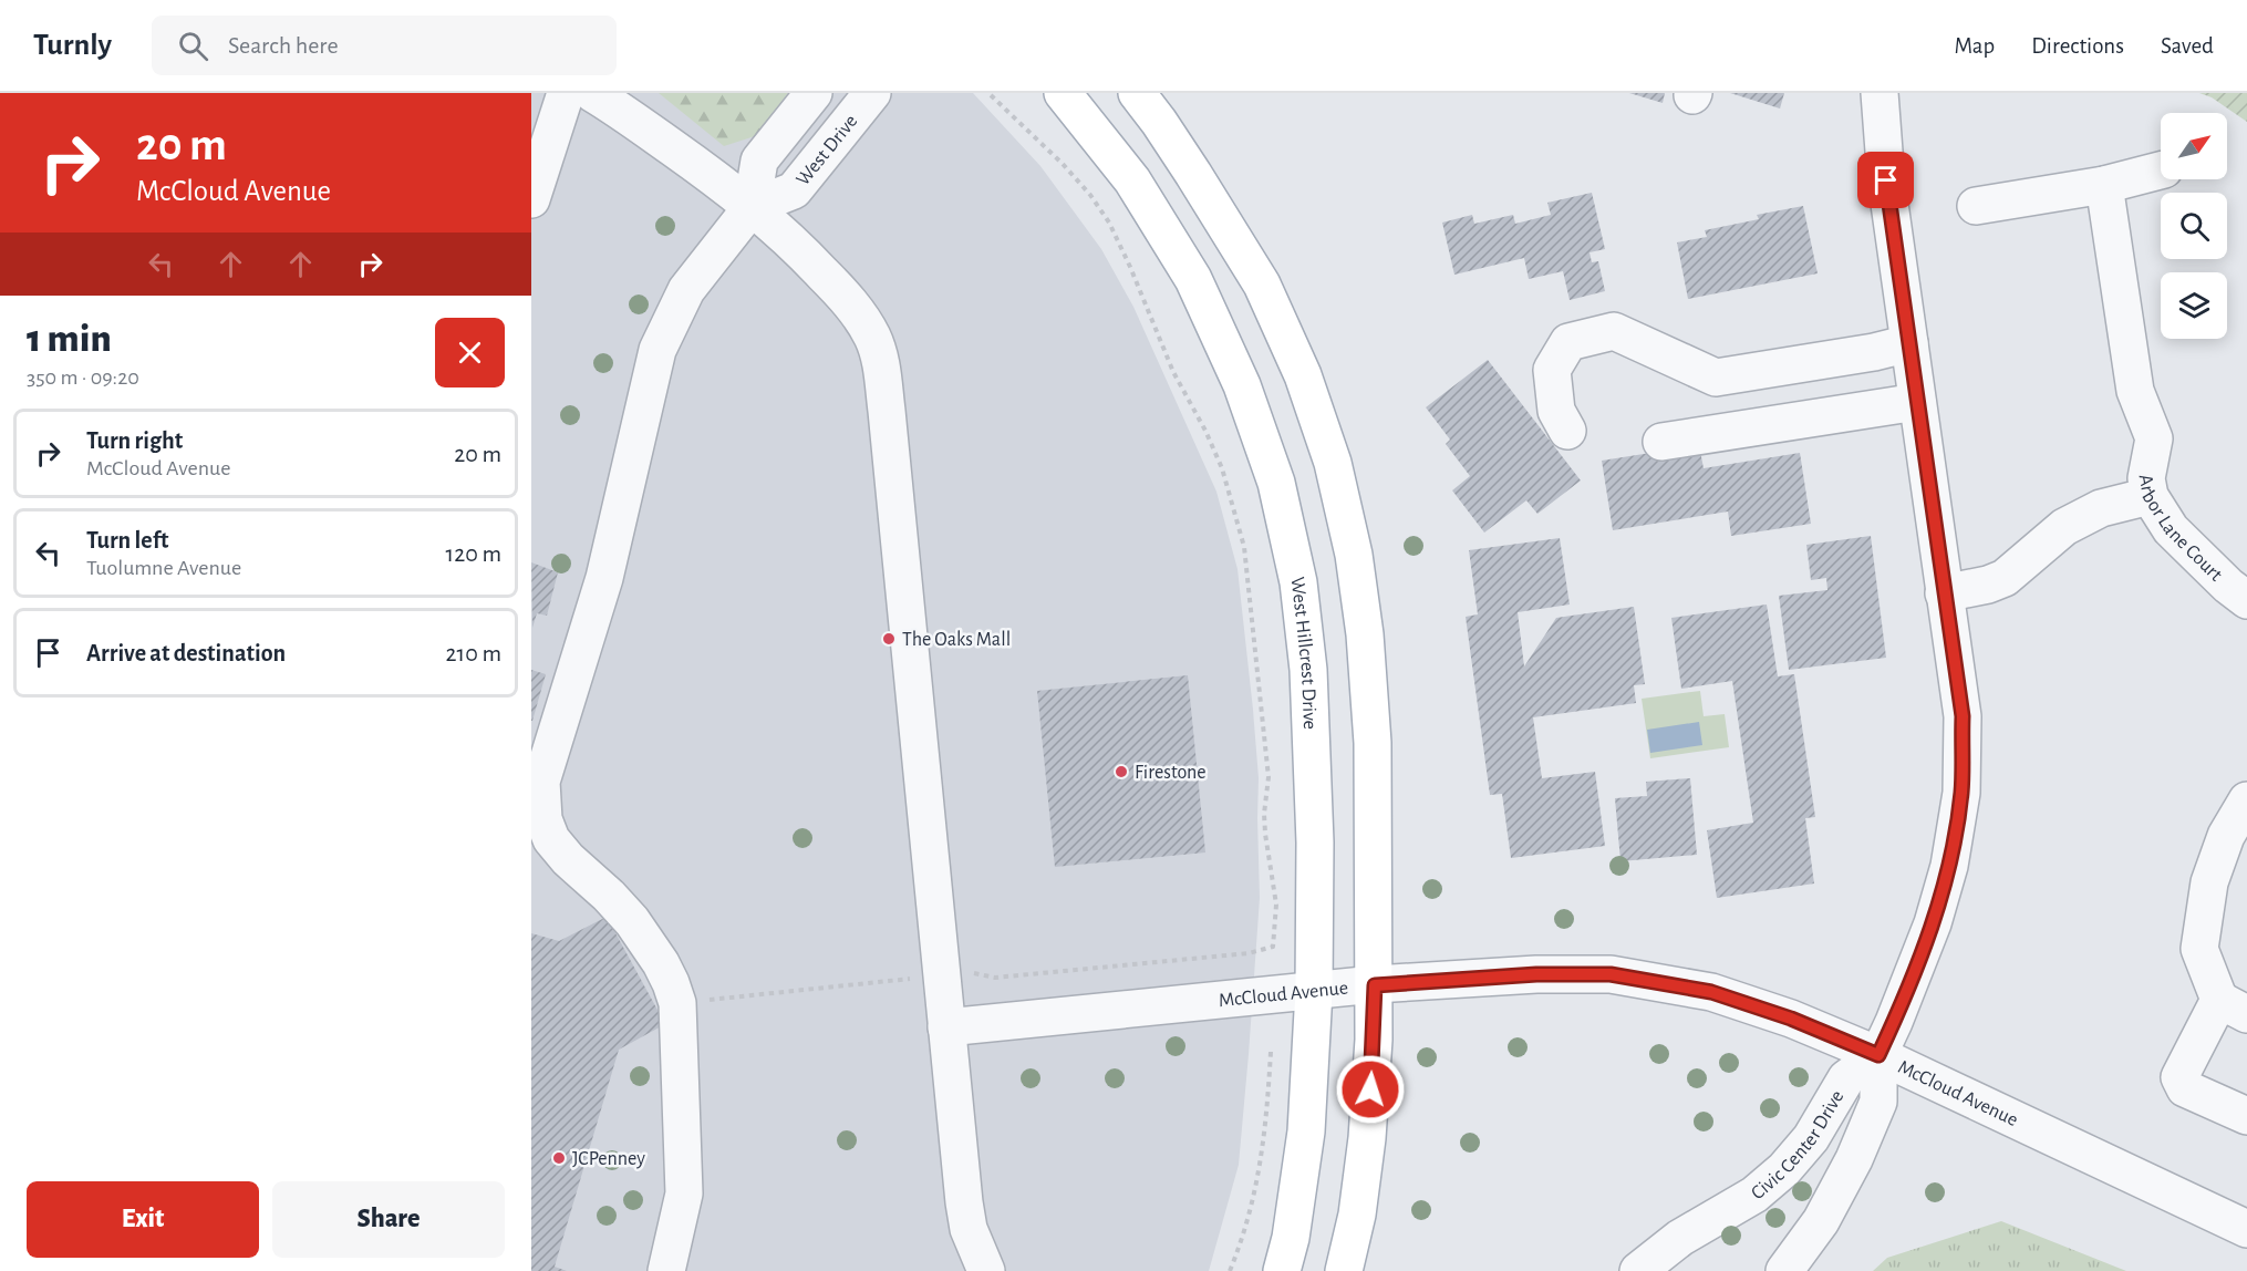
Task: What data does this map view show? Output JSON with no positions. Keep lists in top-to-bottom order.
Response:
{
  "streets": {
    "main road": ["West Hillcrest Drive"],
    "street": [
      "West Drive",
      "Arbor Lane Court",
      "McCloud Avenue",
      "Civic Center Drive"
    ]
  },
  "crossings": [
    ["West Hillcrest Drive", "McCloud Avenue"],
    ["McCloud Avenue", "Civic Center Drive"]
  ],
  "places": ["The Oaks Mall", "Firestone", "JCPenney"],
  "north": "top right",
  "page": {
    "header": "Turnly",
    "search": "Search here",
    "nav": ["Map", "Directions", "Saved"],
    "turn": ["20 m", "McCloud Avenue"],
    "heading": ["1 min", "350 m · 09:20"],
    "list": [
      {
        "name": "Turn right",
        "note": "McCloud Avenue",
        "value": "20 m"
      },
      {
        "name": "Turn left",
        "note": "Tuolumne Avenue",
        "value": "120 m"
      },
      {
        "name": "Arrive at destination",
        "value": "210 m"
      }
    ],
    "buttons": ["Exit", "Share"]
  }
}
